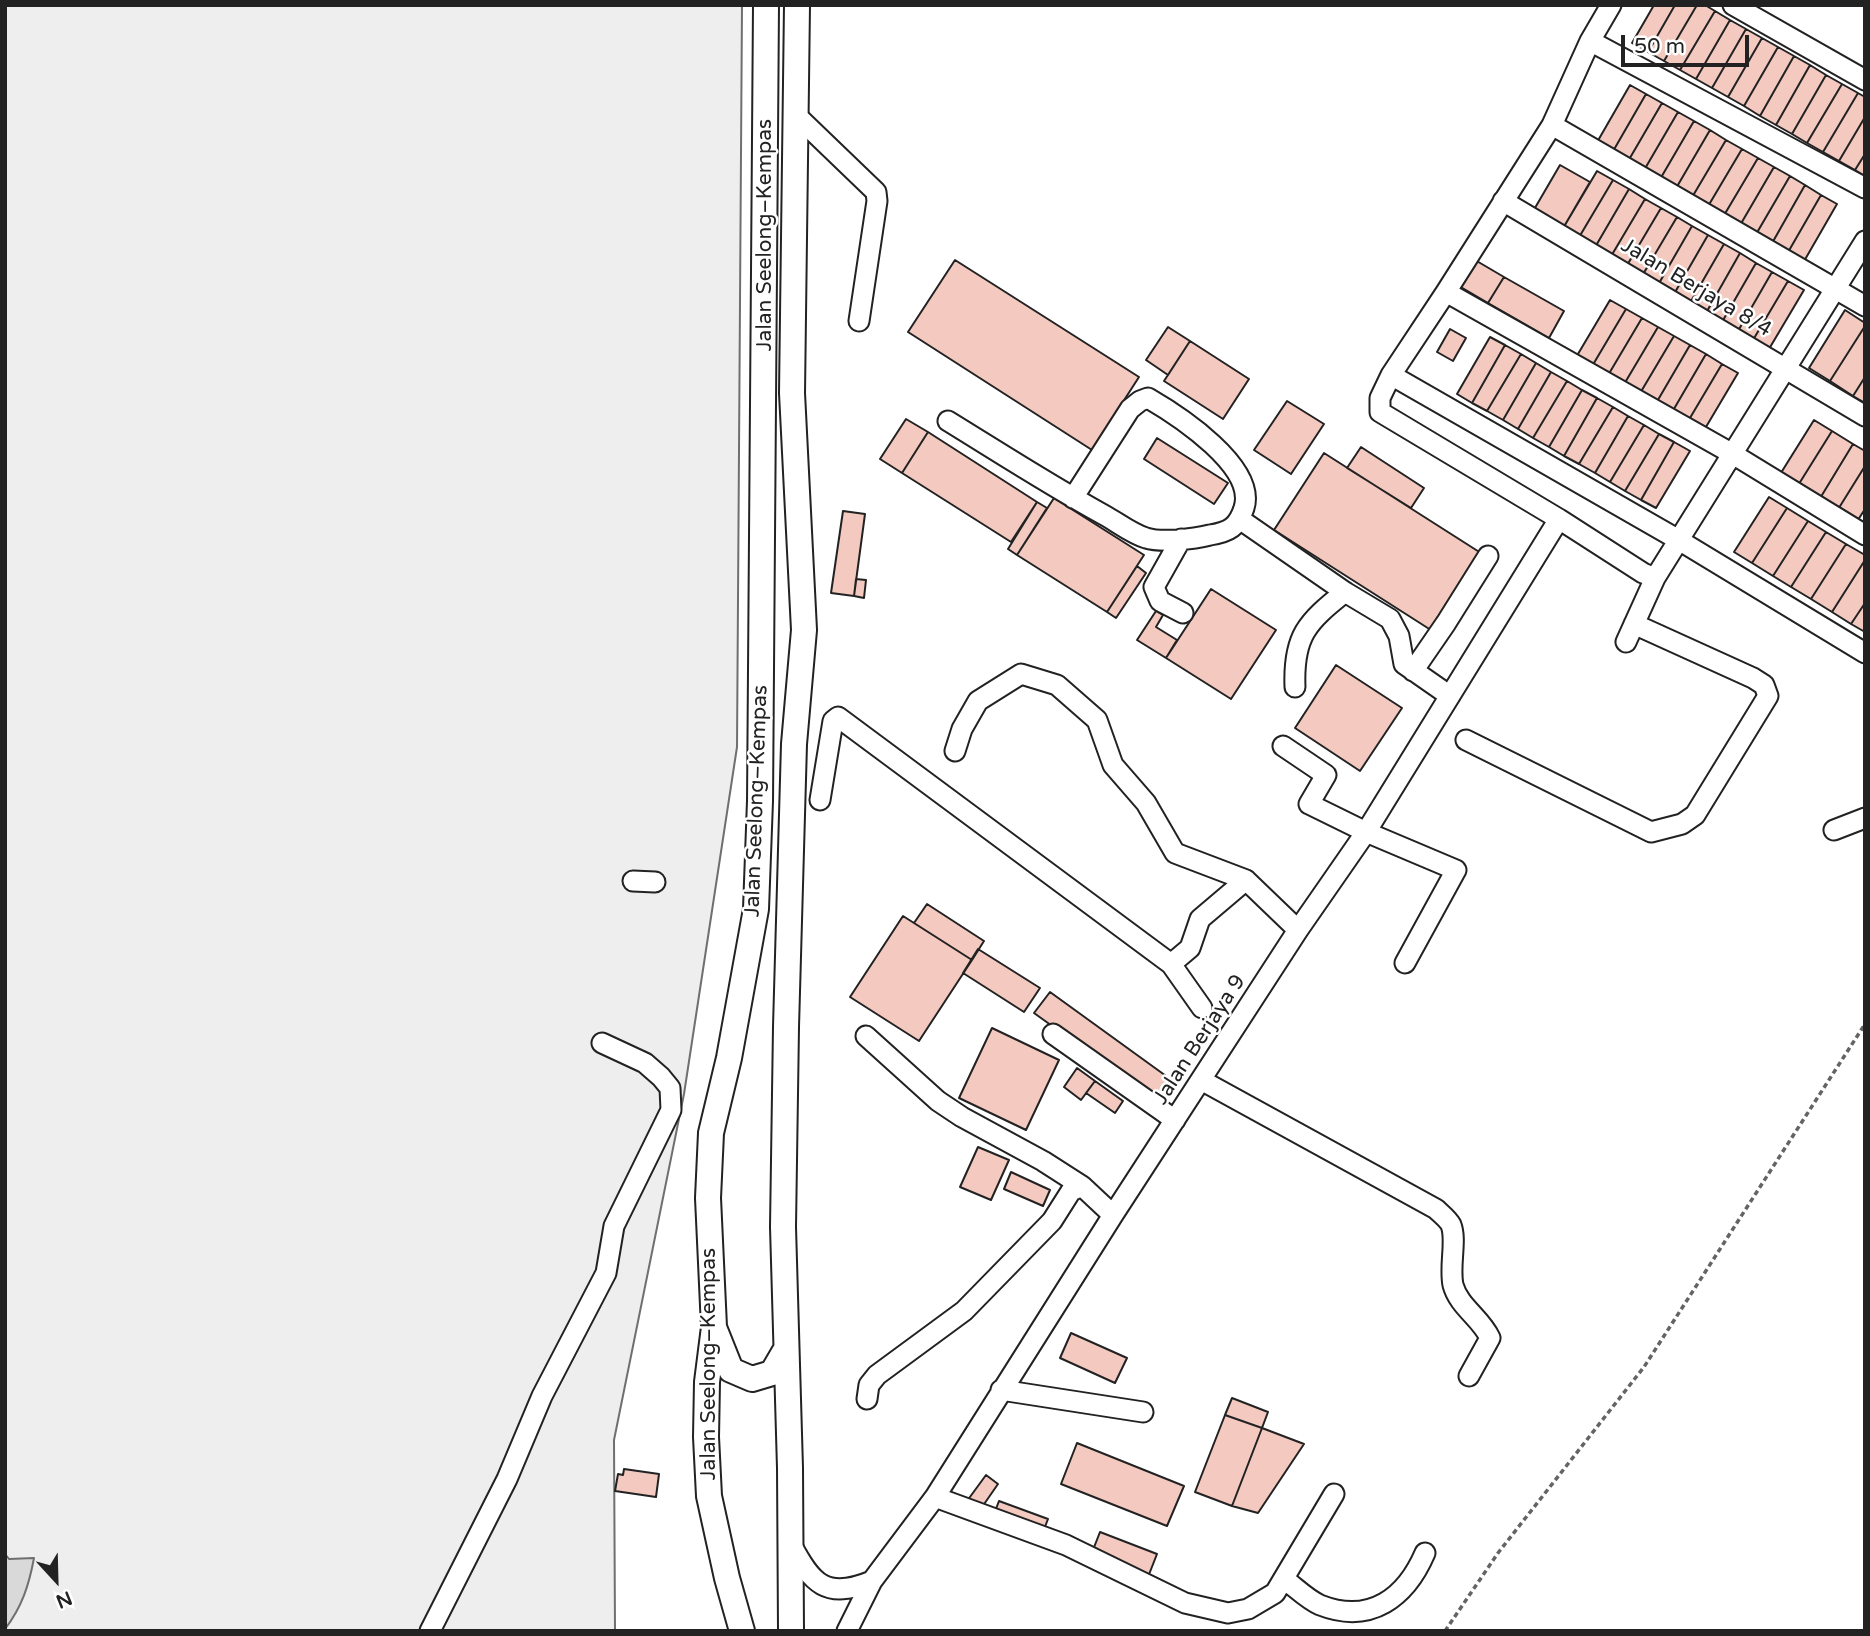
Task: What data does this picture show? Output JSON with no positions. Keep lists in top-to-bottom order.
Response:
{
  "streets": {
    "main road": ["Jalan Seelong–Kempas"],
    "street": ["Jalan Berjaya 8/4", "Jalan Berjaya 9"]
  },
  "scale_bar": "50 m",
  "north": "bottom"
}
